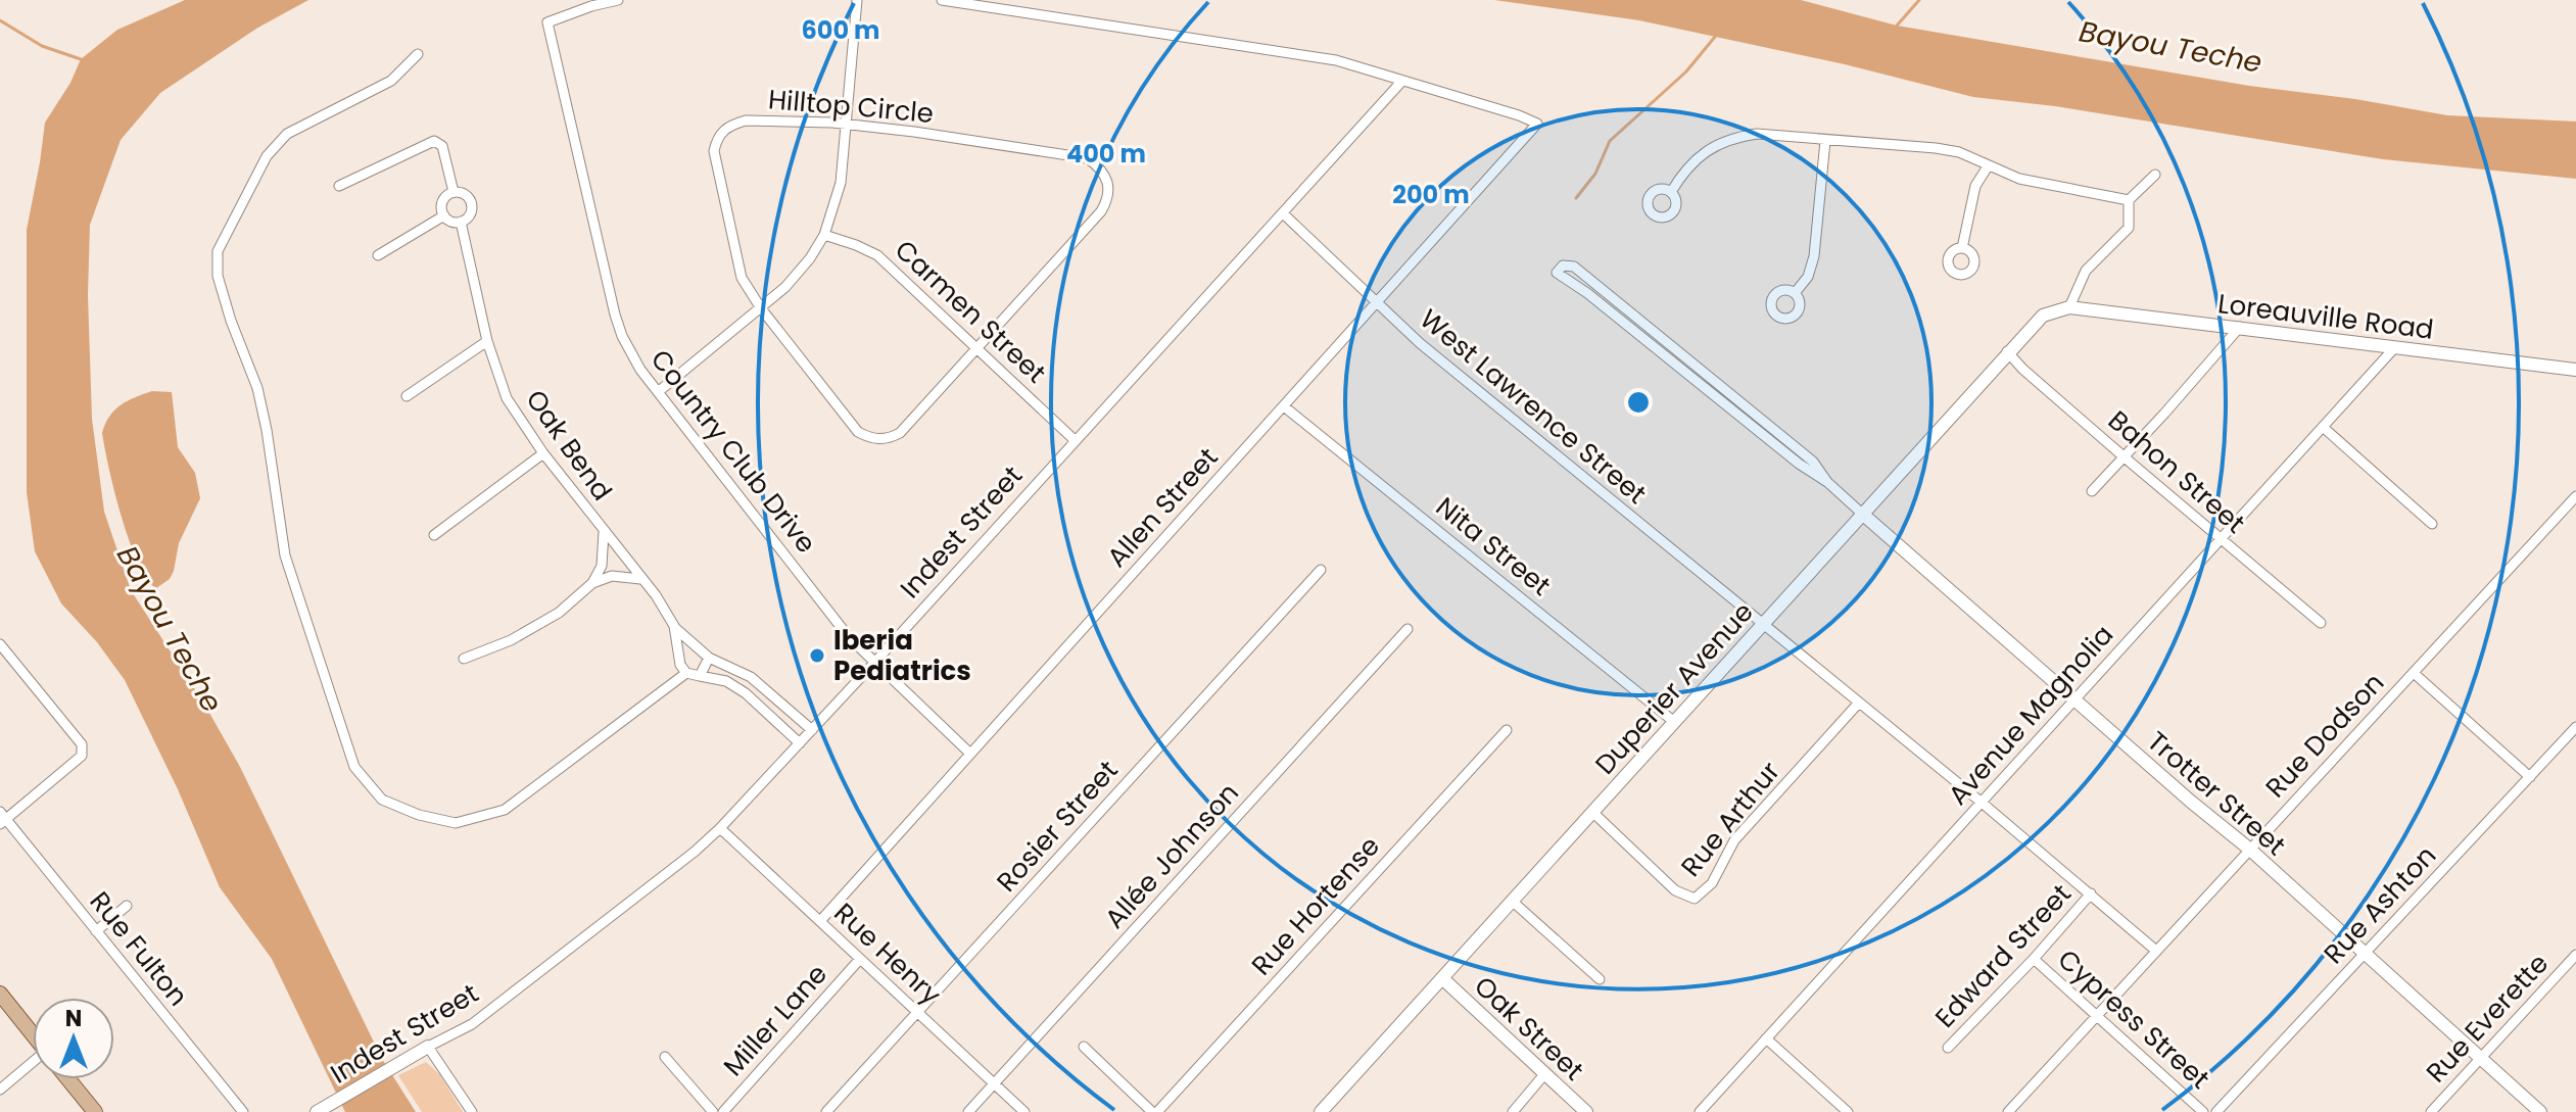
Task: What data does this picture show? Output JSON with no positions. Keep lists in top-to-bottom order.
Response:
{
  "streets": {
    "main road": [
      "Loreauville Road",
      "Indest Street",
      "Duperier Avenue",
      "Trotter Street",
      "Oak Street"
    ],
    "street": [
      "Hilltop Circle",
      "Carmen Street",
      "West Lawrence Street",
      "Oak Bend",
      "Country Club Drive",
      "Bahon Street",
      "Allen Street",
      "Nita Street",
      "Avenue Magnolia",
      "Rue Dodson",
      "Rue Arthur",
      "Rosier Street",
      "Allée Johnson",
      "Rue Ashton",
      "Rue Hortense",
      "Rue Fulton",
      "Rue Henry",
      "Edward Street",
      "Rue Everette",
      "Cypress Street",
      "Miller Lane"
    ]
  },
  "crossings": [
    ["Hilltop Circle", "Carmen Street"],
    ["Carmen Street", "Indest Street"],
    ["Loreauville Road", "Duperier Avenue"],
    ["Loreauville Road", "Avenue Magnolia"],
    ["West Lawrence Street", "Allen Street"],
    ["West Lawrence Street", "Indest Street"],
    ["West Lawrence Street", "Duperier Avenue"],
    ["West Lawrence Street", "Avenue Magnolia"],
    ["West Lawrence Street", "Rue Dodson"],
    ["West Lawrence Street", "Rue Arthur"],
    ["West Lawrence Street", "Edward Street"],
    ["Oak Bend", "Indest Street"],
    ["Country Club Drive", "Allen Street"],
    ["Country Club Drive", "Indest Street"],
    ["Bahon Street", "Duperier Avenue"],
    ["Bahon Street", "Avenue Magnolia"],
    ["Allen Street", "Indest Street"],
    ["Allen Street", "Nita Street"],
    ["Allen Street", "Rue Henry"],
    ["Indest Street", "Rue Henry"],
    ["Nita Street", "Duperier Avenue"],
    ["Duperier Avenue", "Trotter Street"],
    ["Duperier Avenue", "Rue Arthur"],
    ["Duperier Avenue", "Oak Street"],
    ["Avenue Magnolia", "Trotter Street"],
    ["Rue Dodson", "Trotter Street"],
    ["Rue Dodson", "Cypress Street"],
    ["Trotter Street", "Rue Ashton"],
    ["Trotter Street", "Rue Everette"],
    ["Rosier Street", "Rue Henry"],
    ["Allée Johnson", "Rue Henry"],
    ["Rue Henry", "Miller Lane"],
    ["Edward Street", "Cypress Street"]
  ],
  "water": ["Bayou Teche"],
  "places": ["Iberia Pediatrics"],
  "north": "top",
  "rings": ["600 m", "400 m", "200 m"]
}
